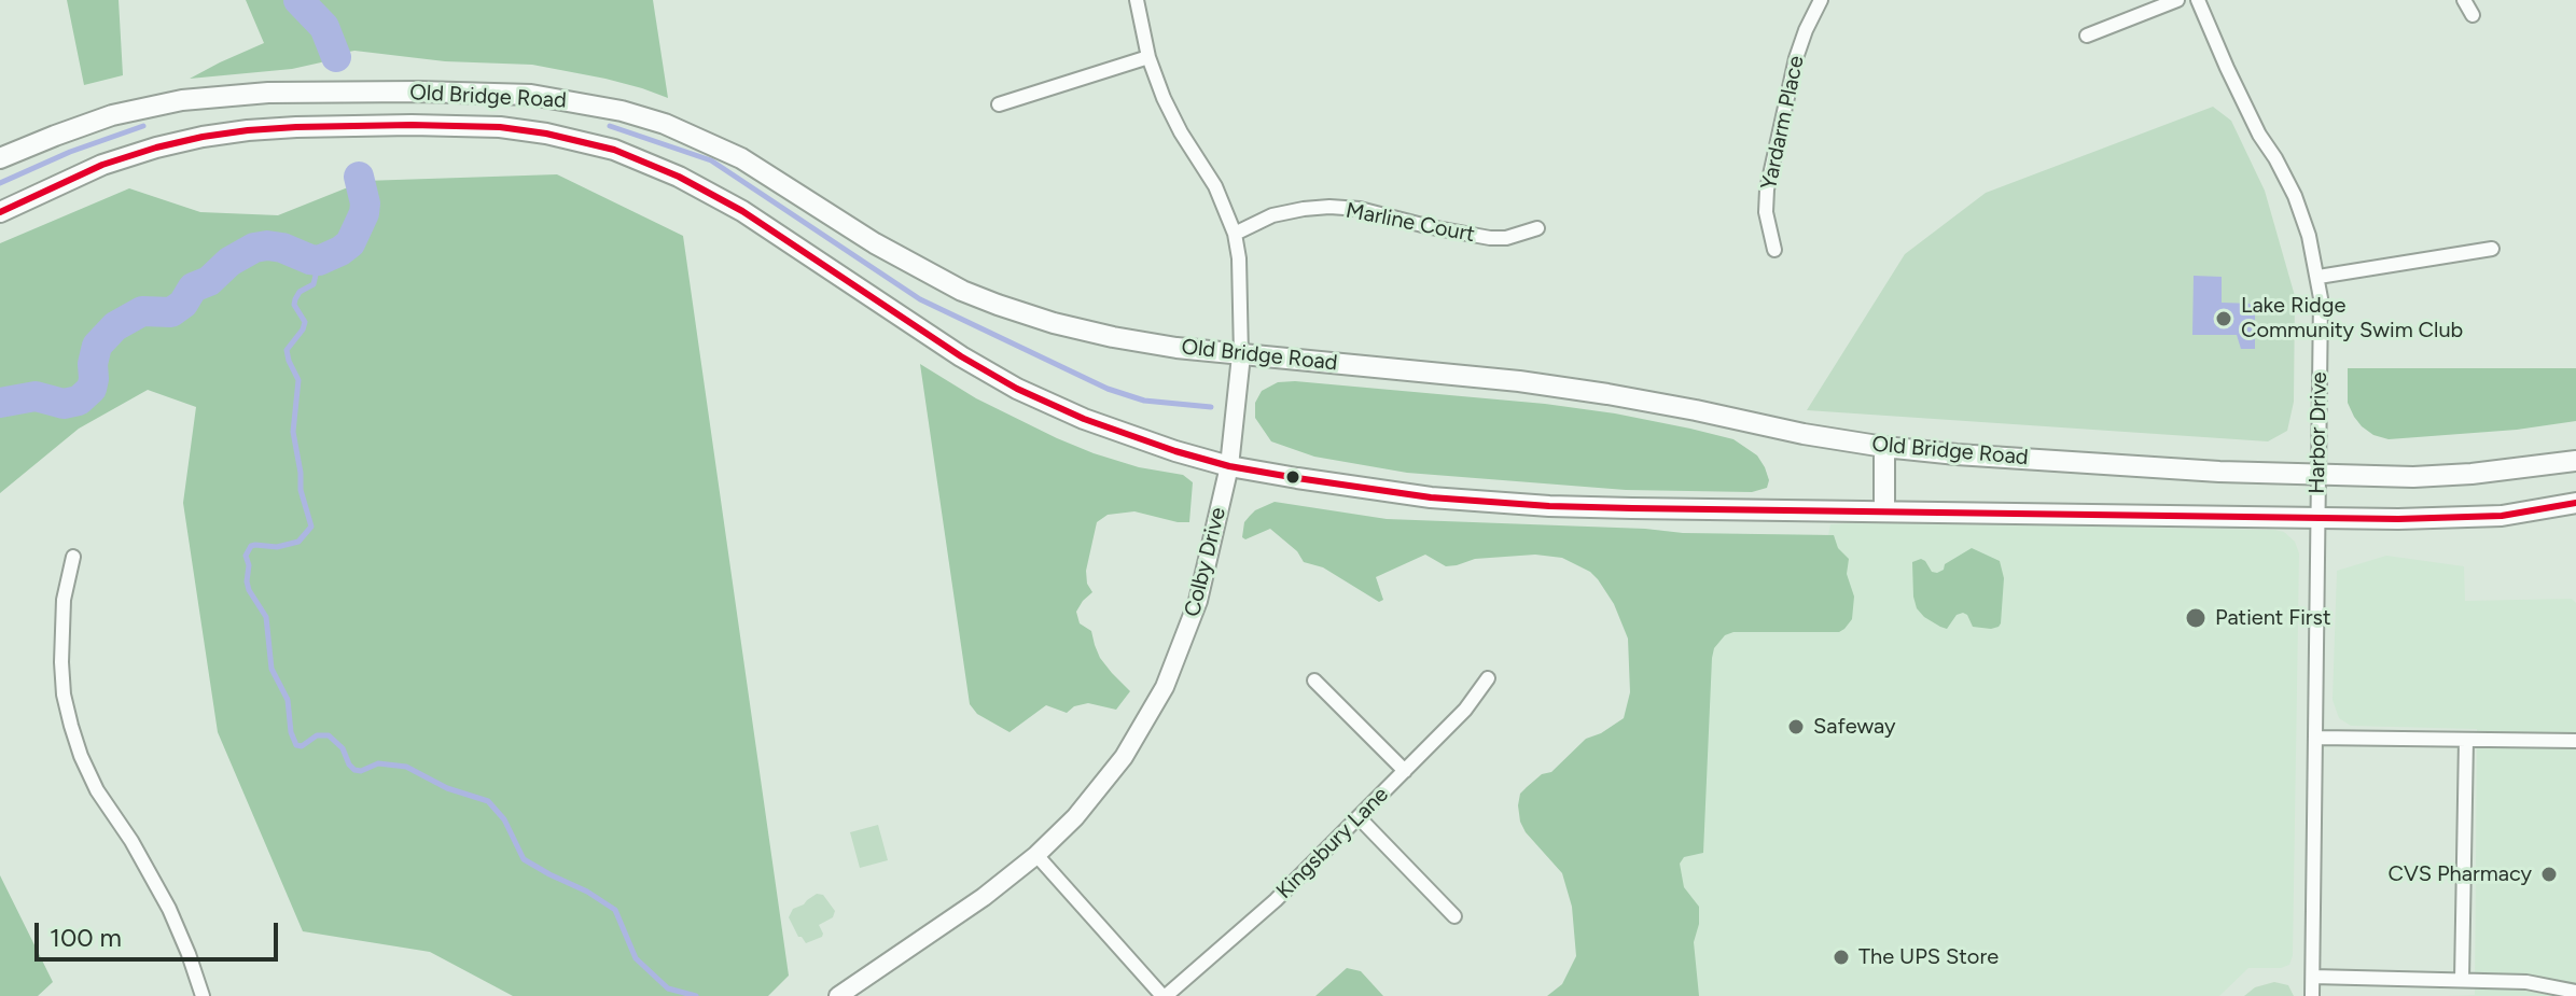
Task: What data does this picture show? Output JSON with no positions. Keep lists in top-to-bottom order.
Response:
{
  "streets": {
    "main road": ["Old Bridge Road"],
    "street": [
      "Yardarm Place",
      "Marline Court",
      "Harbor Drive",
      "Colby Drive",
      "Kingsbury Lane"
    ]
  },
  "crossings": [
    ["Old Bridge Road", "Harbor Drive"],
    ["Old Bridge Road", "Colby Drive"],
    ["Marline Court", "Colby Drive"]
  ],
  "places": [
    "Lake Ridge Community Swim Club",
    "Patient First",
    "Safeway",
    "CVS Pharmacy",
    "The UPS Store"
  ],
  "scale_bar": "100 m"
}
